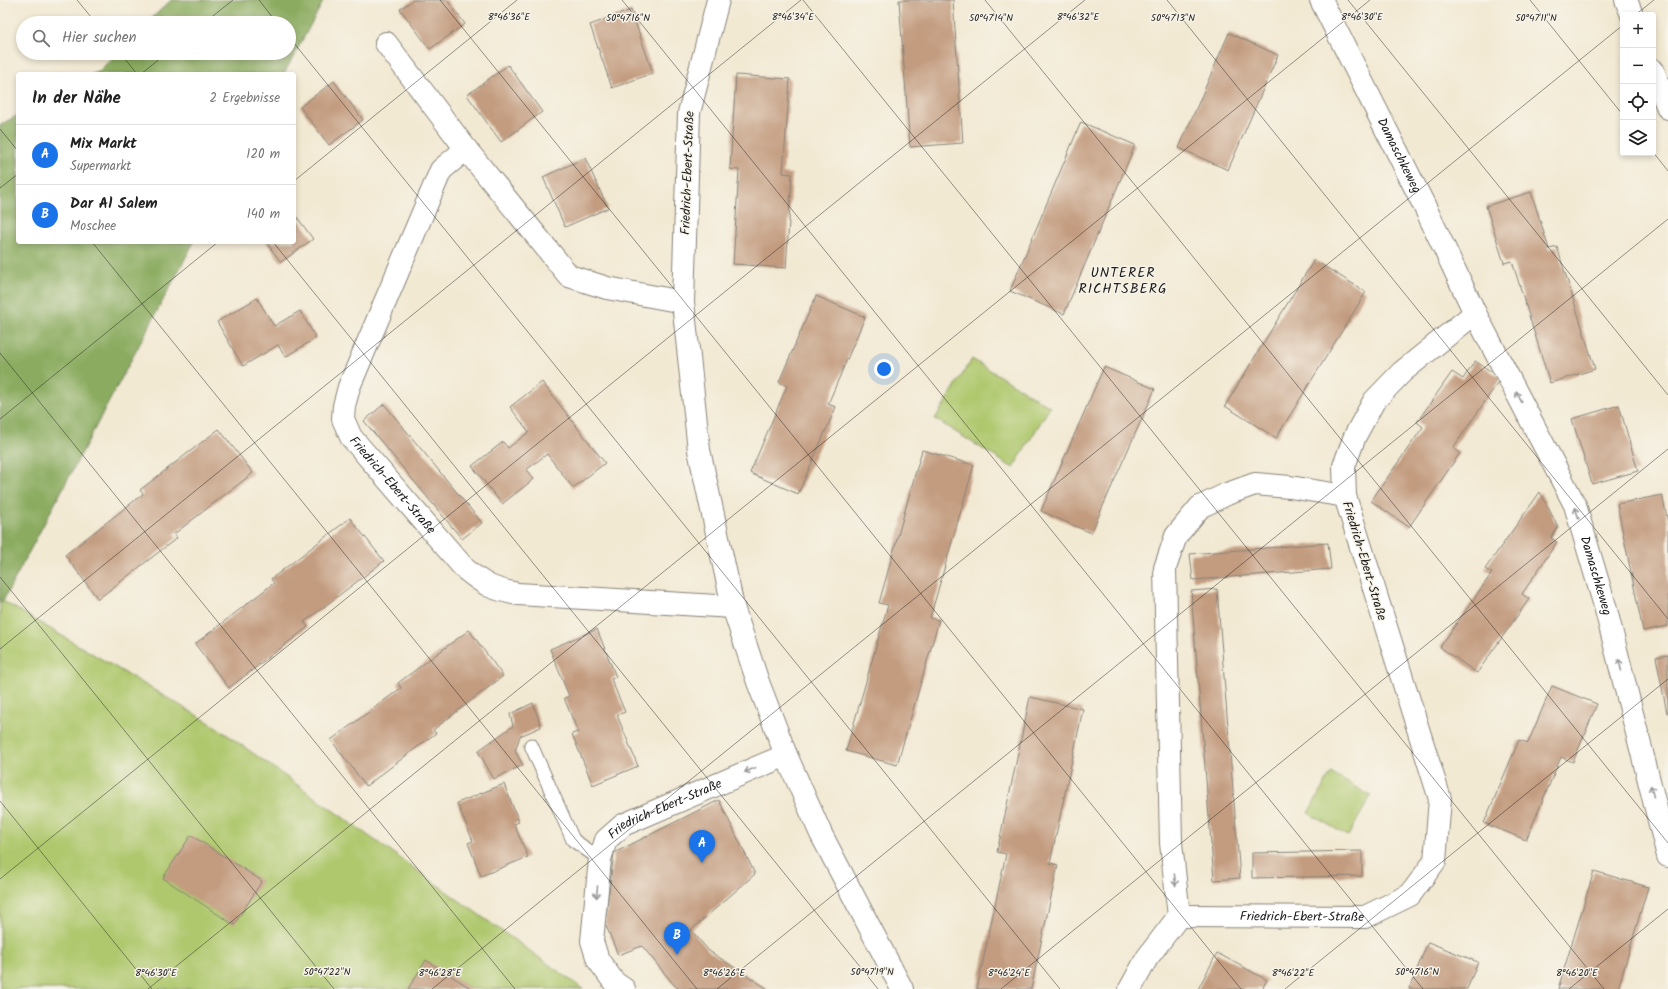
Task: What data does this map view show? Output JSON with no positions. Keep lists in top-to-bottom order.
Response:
{
  "streets": {
    "street": ["Damaschkeweg", "Friedrich-Ebert-Straße"]
  },
  "one_way": ["Damaschkeweg"],
  "districts": ["UNTERER RICHTSBERG"],
  "page": {
    "map_buttons": ["+", "−"],
    "search": "Hier suchen",
    "heading": ["In der Nähe", "2 Ergebnisse"],
    "list": [
      {
        "mark": "A",
        "name": "Mix Markt",
        "note": "Supermarkt",
        "value": "120 m"
      },
      {
        "mark": "B",
        "name": "Dar Al Salem",
        "note": "Moschee",
        "value": "140 m"
      }
    ],
    "pins": ["A", "B"]
  },
  "coordinates": [
    "8°46'36\"E",
    "8°46'34\"E",
    "8°46'32\"E",
    "8°46'30\"E",
    "50°47'13\"N",
    "50°47'11\"N",
    "50°47'16\"N",
    "50°47'14\"N",
    "50°47'22\"N",
    "50°47'19\"N",
    "8°46'28\"E",
    "8°46'26\"E",
    "8°46'24\"E",
    "8°46'22\"E",
    "8°46'20\"E"
  ]
}
